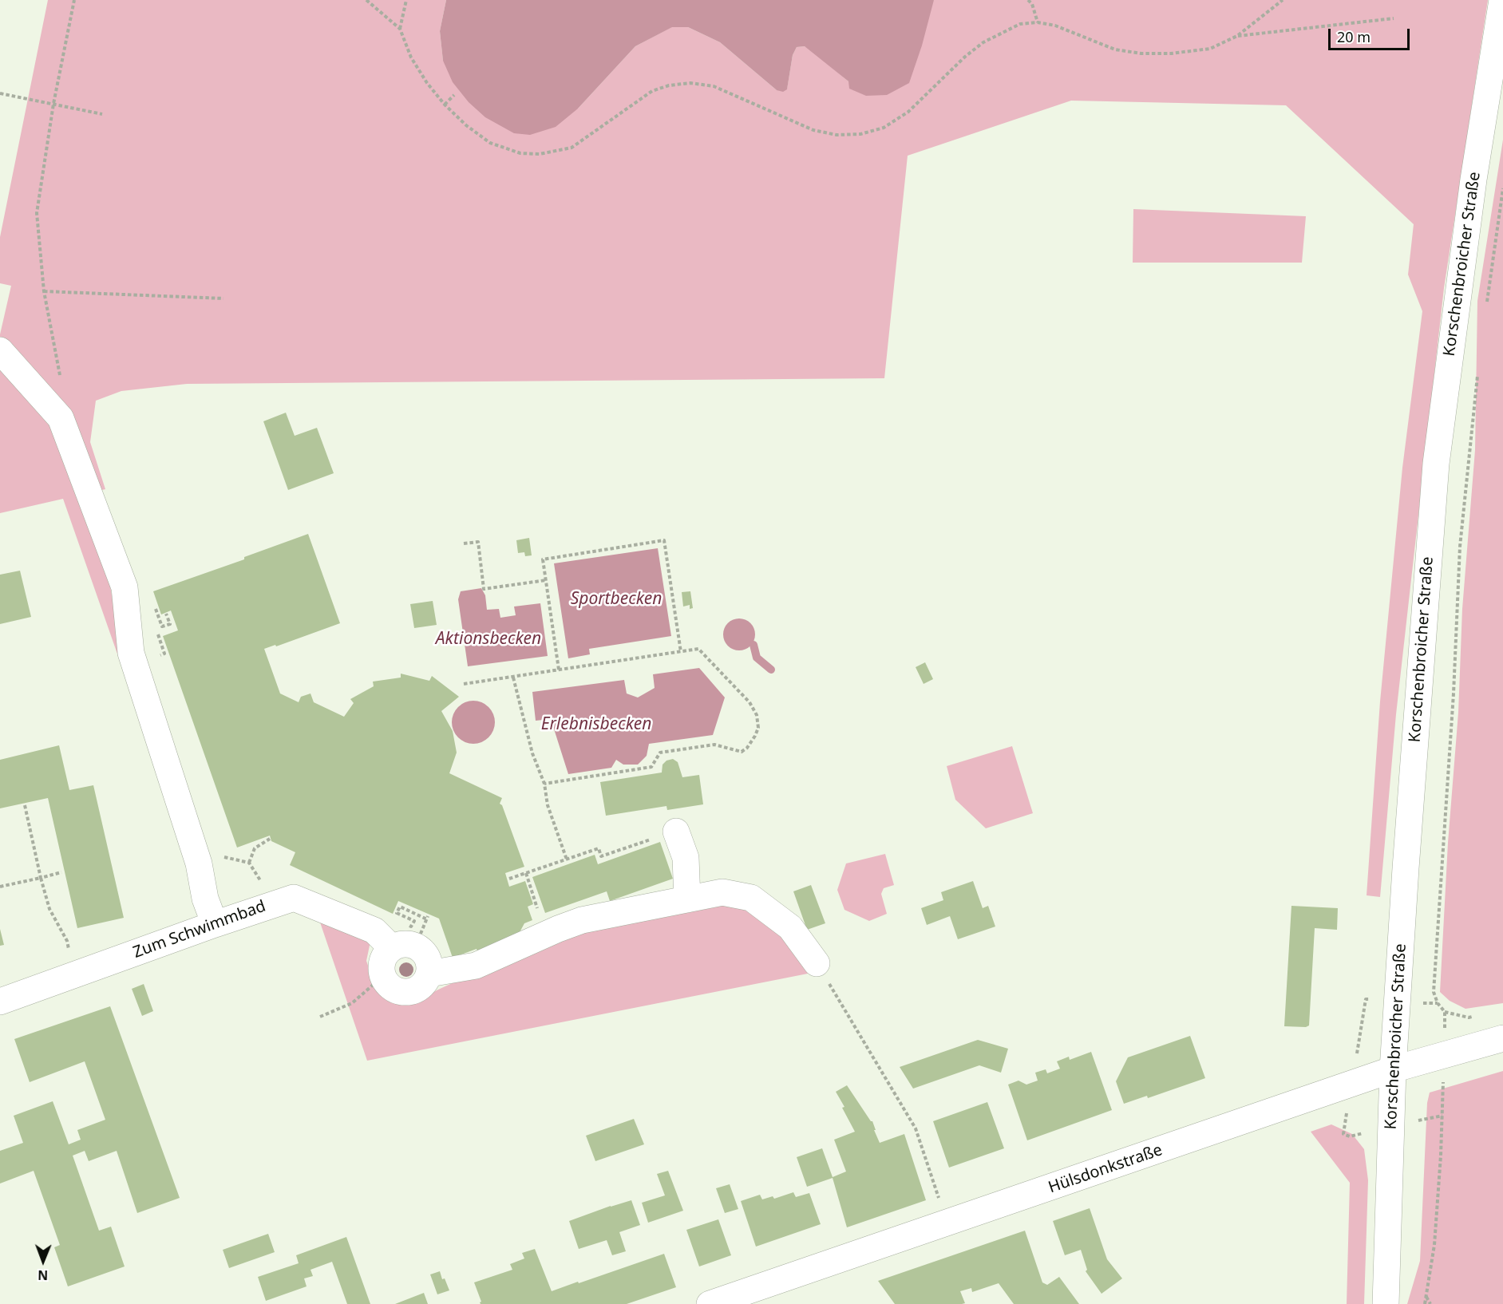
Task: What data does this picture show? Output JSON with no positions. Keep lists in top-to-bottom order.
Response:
{
  "streets": {
    "street": ["Korschenbroicher Straße", "Zum Schwimmbad", "Hülsdonkstraße"]
  },
  "crossings": [
    ["Korschenbroicher Straße", "Hülsdonkstraße"]
  ],
  "water": ["Sportbecken", "Aktionsbecken", "Erlebnisbecken"],
  "scale_bar": "20 m",
  "north": "bottom"
}
